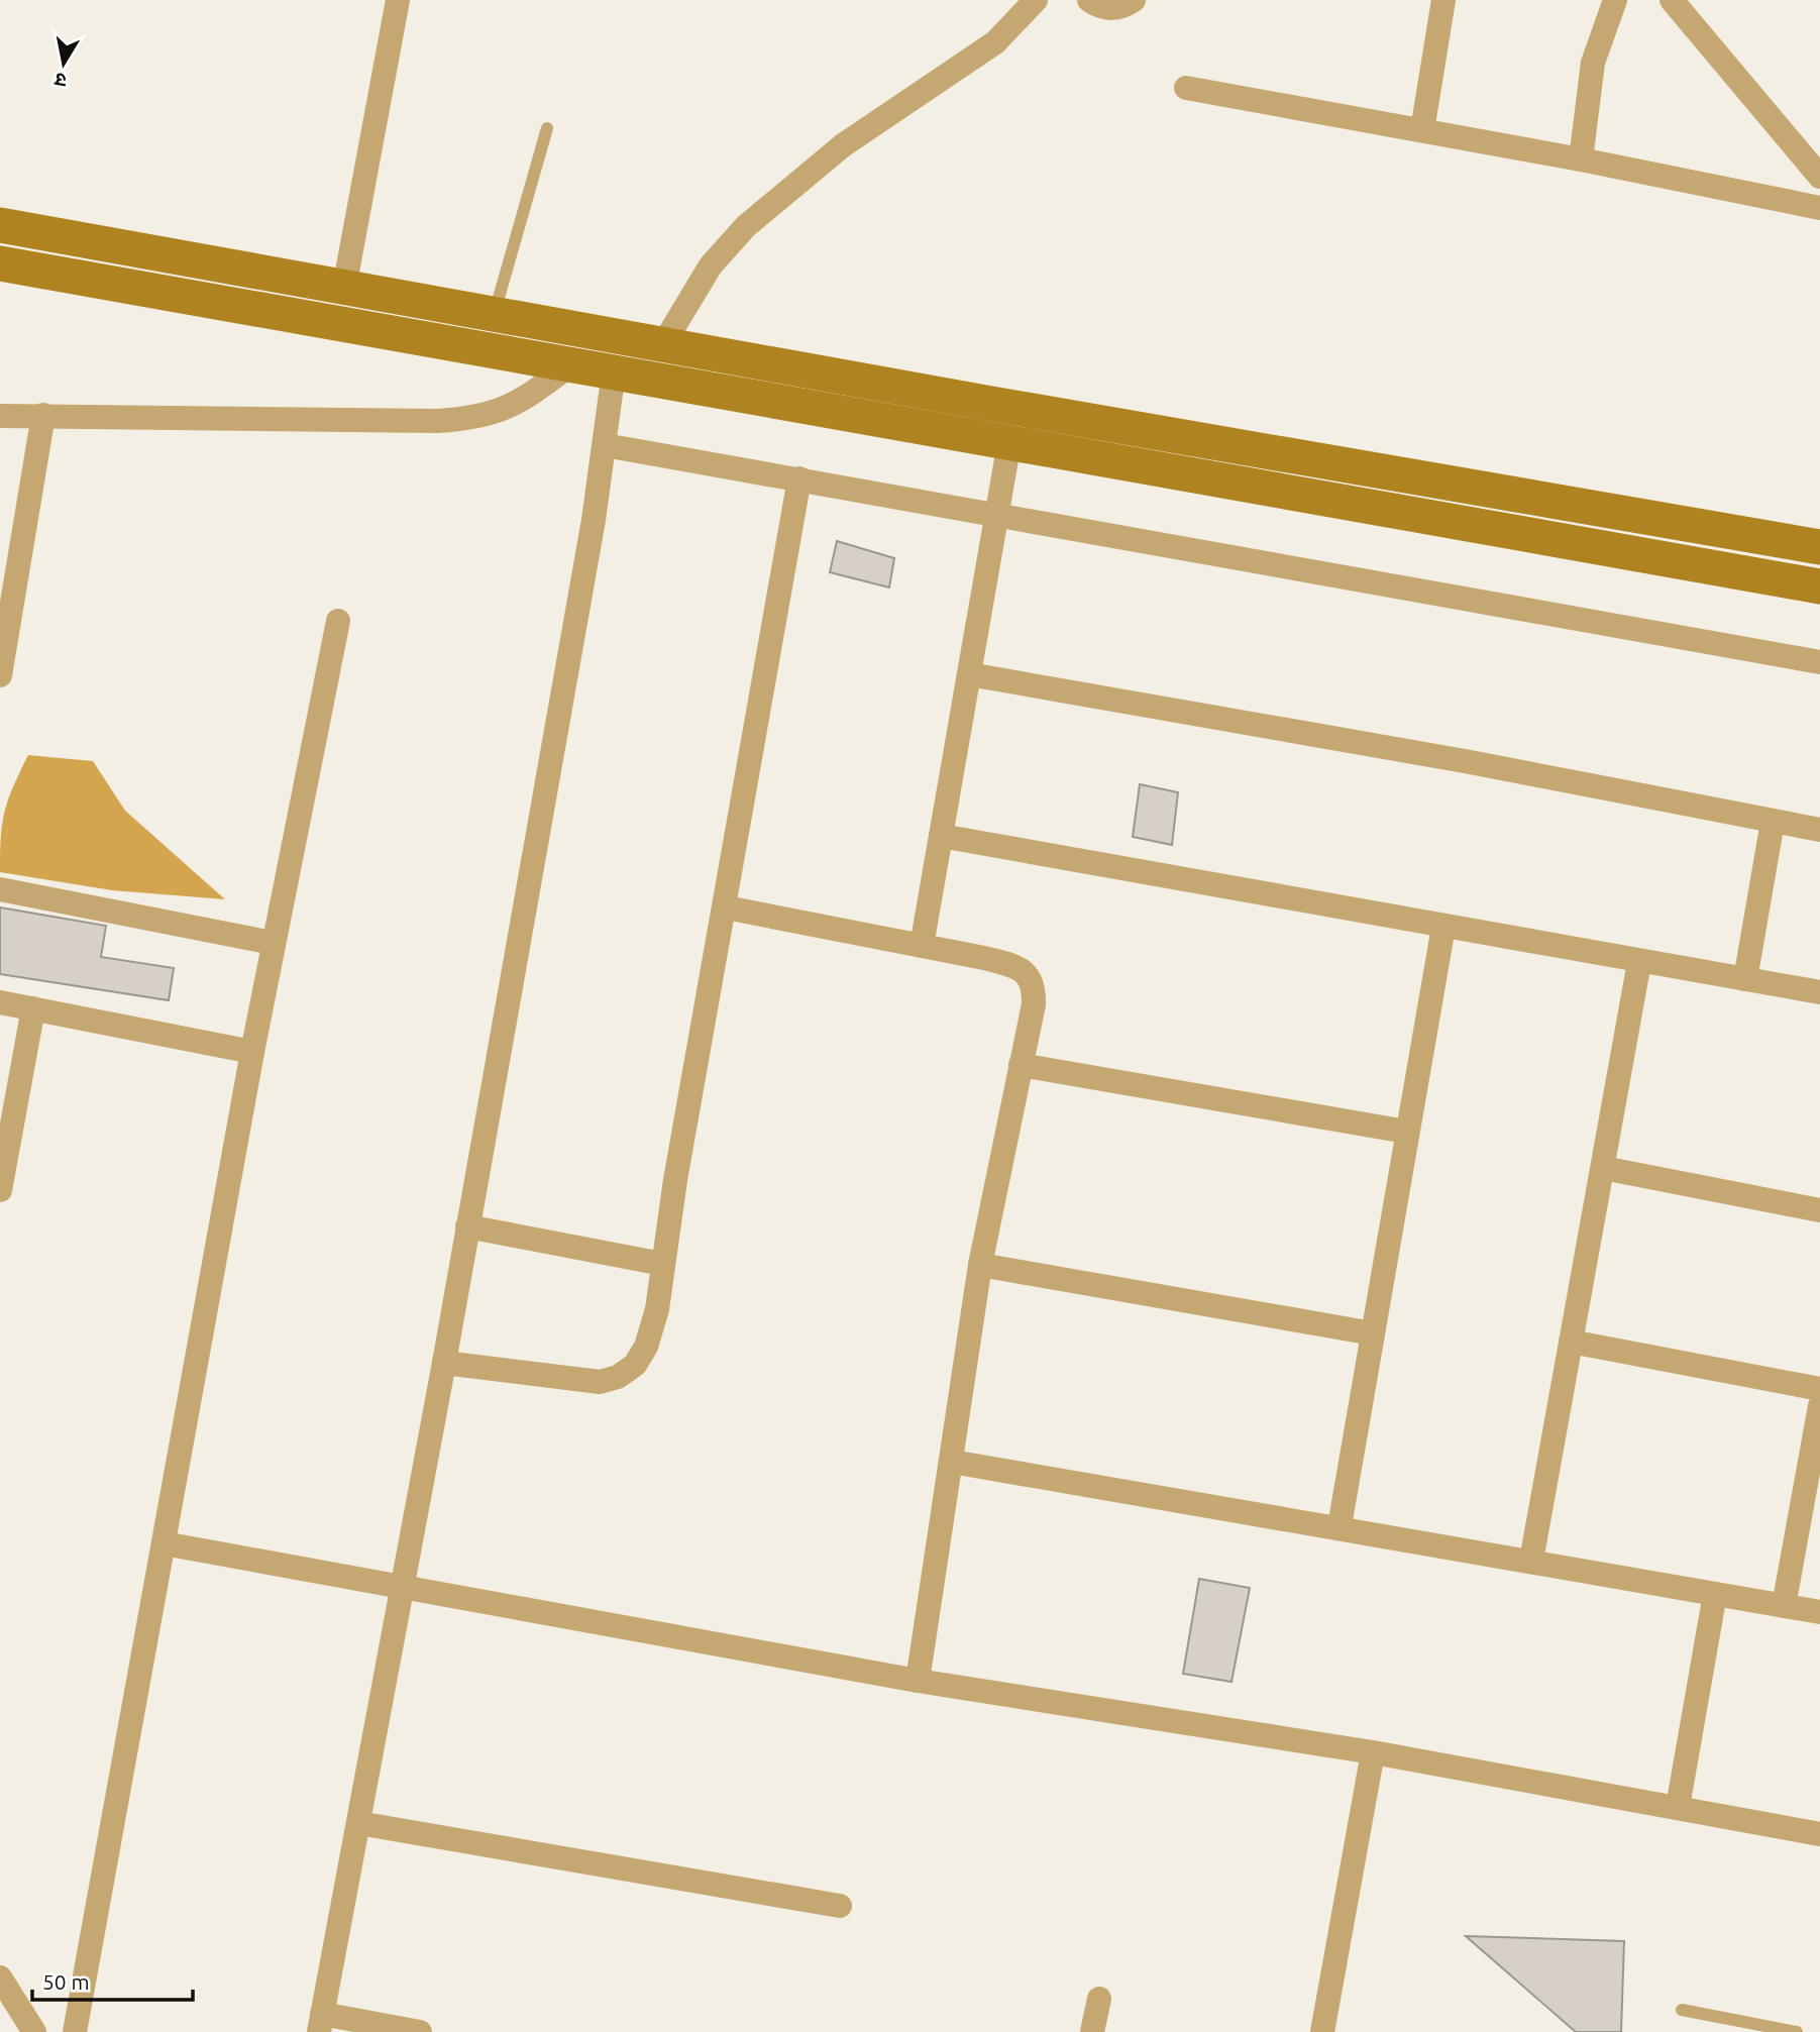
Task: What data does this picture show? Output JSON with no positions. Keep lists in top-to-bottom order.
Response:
{
  "scale_bar": "50 m",
  "north": "bottom"
}
